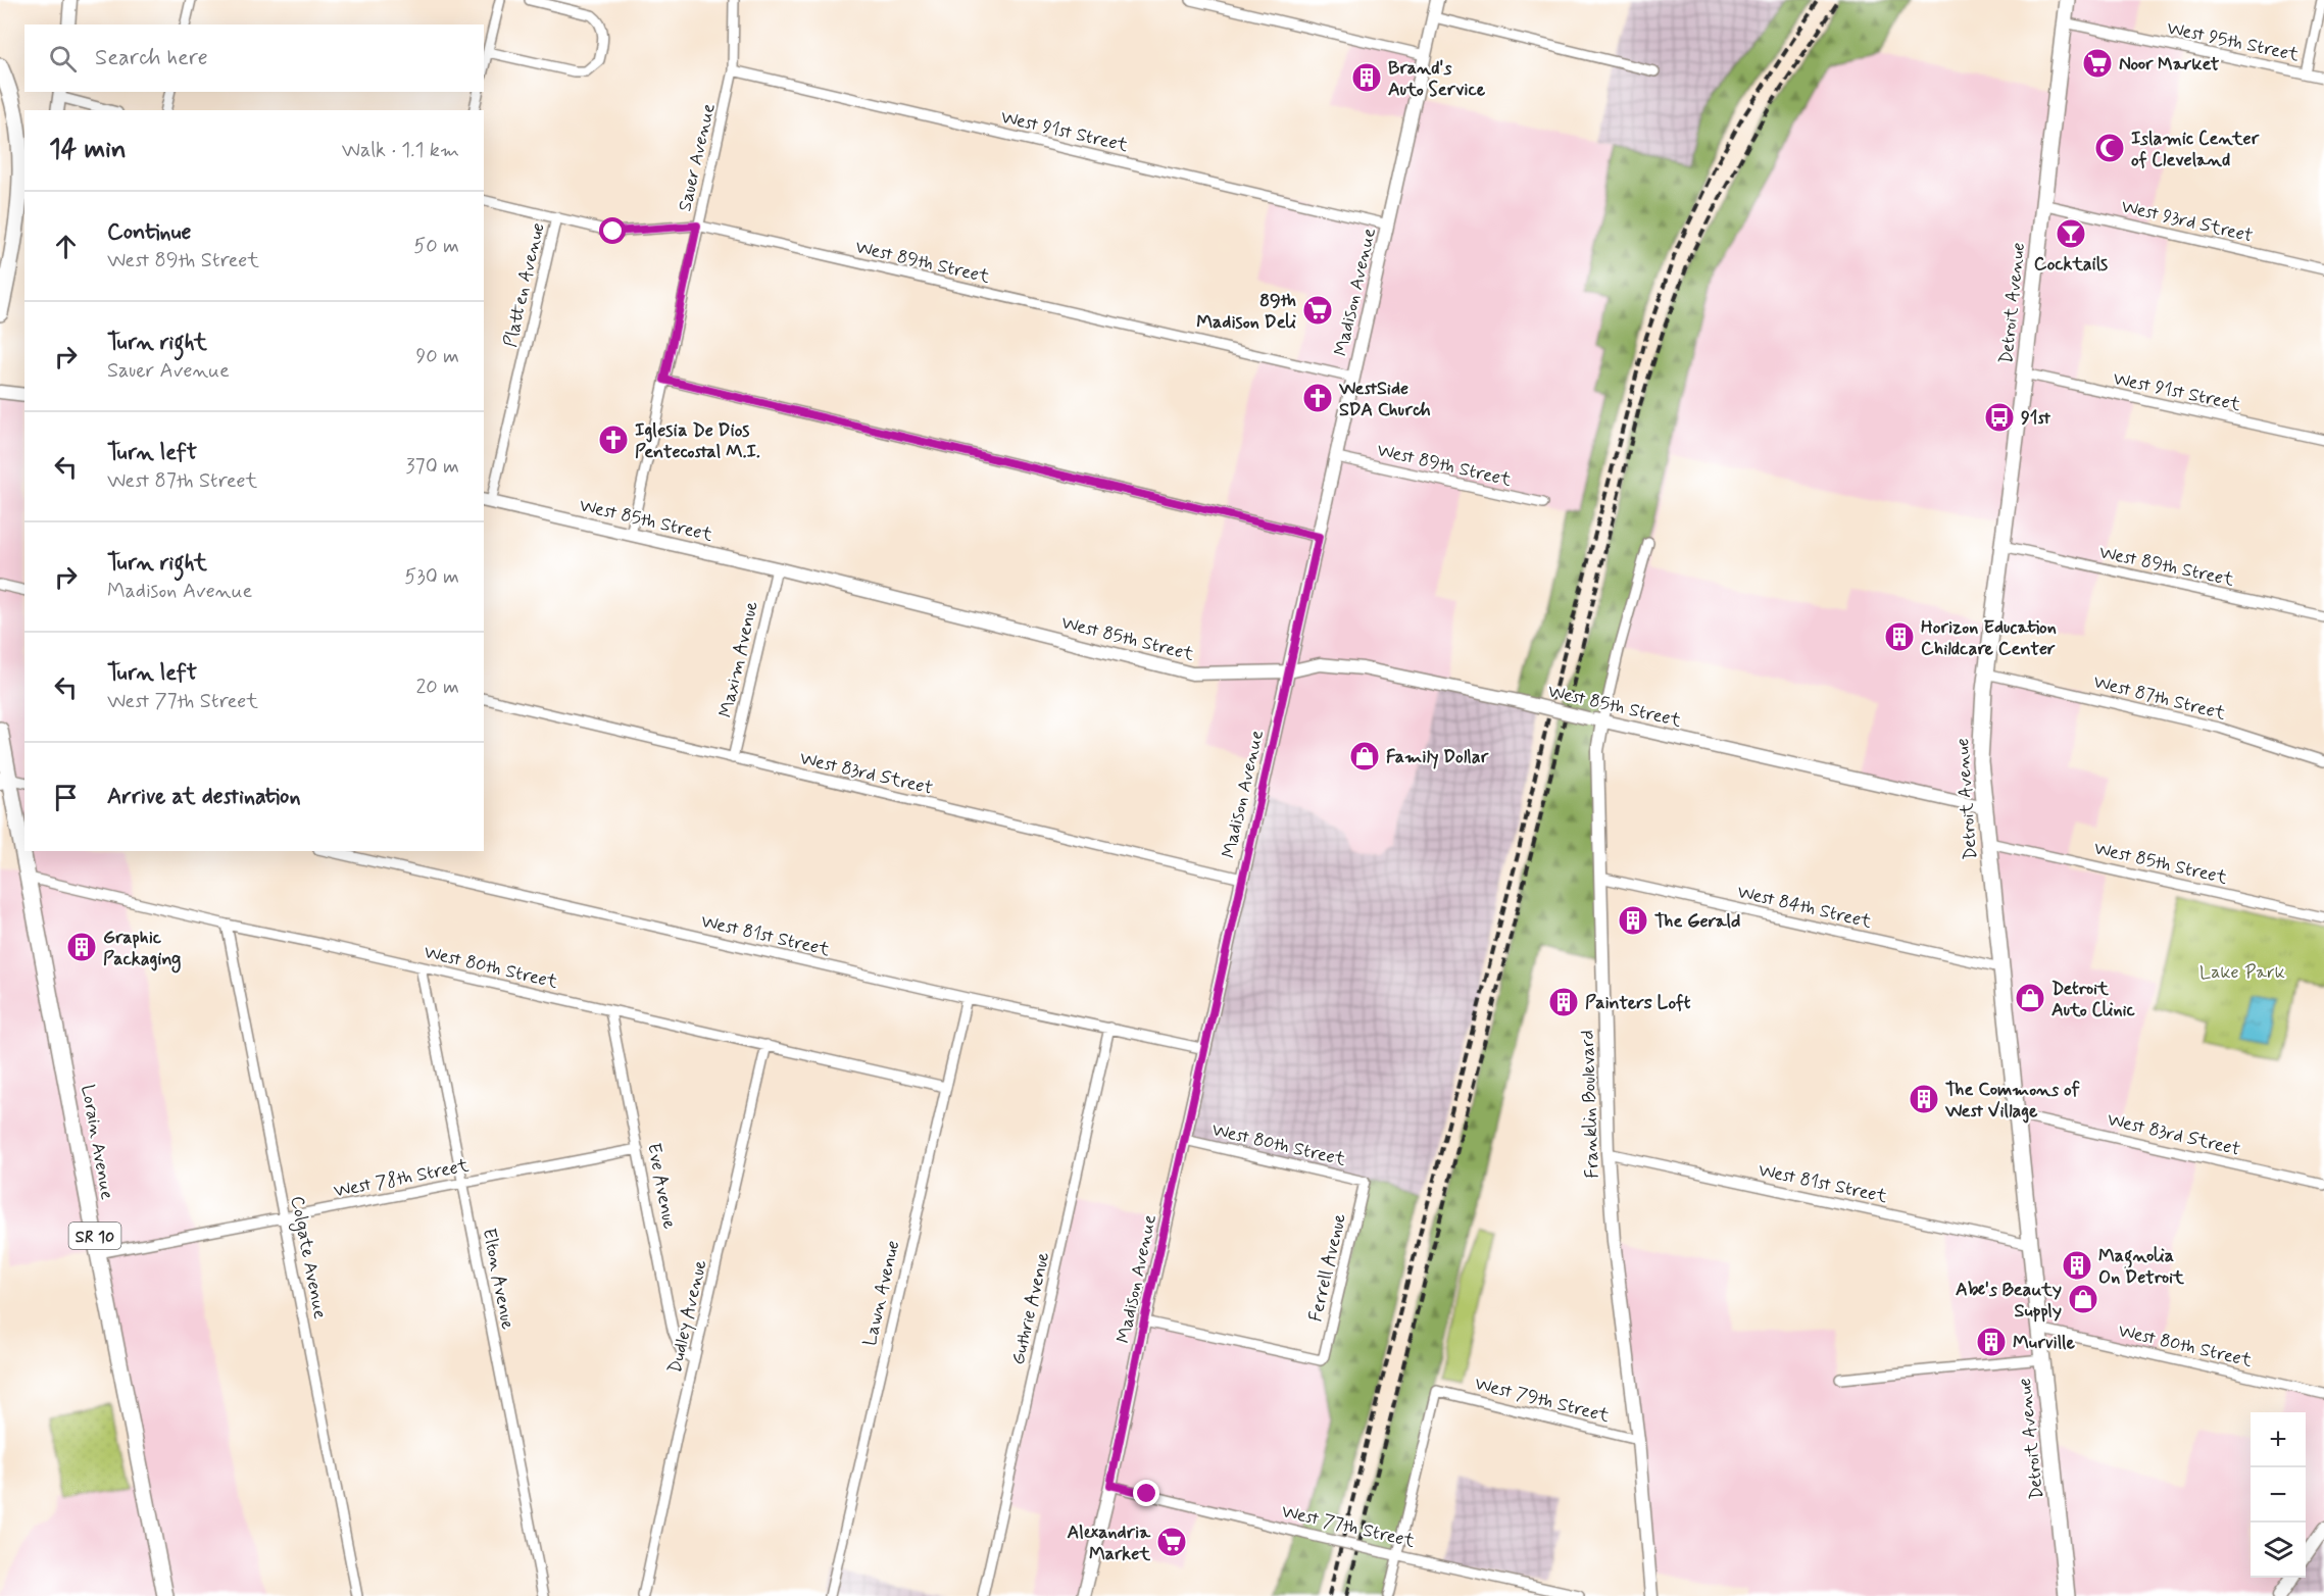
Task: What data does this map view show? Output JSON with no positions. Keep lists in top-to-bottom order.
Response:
{
  "streets": {
    "main road": ["Detroit Avenue", "Lorain Avenue", "SR 10"],
    "street": [
      "West 95th Street",
      "West 91st Street",
      "Sauer Avenue",
      "West 93rd Street",
      "West 89th Street",
      "Platten Avenue",
      "Madison Avenue",
      "West 85th Street",
      "Maxim Avenue",
      "West 87th Street",
      "West 83rd Street",
      "West 84th Street",
      "West 81st Street",
      "West 80th Street",
      "Franklin Boulevard",
      "West 78th Street",
      "Eve Avenue",
      "Colgate Avenue",
      "Ferrell Avenue",
      "Elton Avenue",
      "Lawn Avenue",
      "Guthrie Avenue",
      "Dudley Avenue",
      "West 79th Street",
      "West 77th Street"
    ]
  },
  "crossings": [
    ["West 95th Street", "Detroit Avenue"],
    ["West 91st Street", "Sauer Avenue"],
    ["West 91st Street", "Madison Avenue"],
    ["West 91st Street", "Detroit Avenue"],
    ["Sauer Avenue", "West 89th Street"],
    ["Sauer Avenue", "West 85th Street"],
    ["West 93rd Street", "Detroit Avenue"],
    ["West 89th Street", "Platten Avenue"],
    ["West 89th Street", "Madison Avenue"],
    ["West 89th Street", "Detroit Avenue"],
    ["Platten Avenue", "West 85th Street"],
    ["Madison Avenue", "West 85th Street"],
    ["Madison Avenue", "West 83rd Street"],
    ["Madison Avenue", "West 81st Street"],
    ["Madison Avenue", "West 80th Street"],
    ["Madison Avenue", "Ferrell Avenue"],
    ["Madison Avenue", "West 77th Street"],
    ["Detroit Avenue", "West 85th Street"],
    ["Detroit Avenue", "West 87th Street"],
    ["Detroit Avenue", "West 83rd Street"],
    ["Detroit Avenue", "West 84th Street"],
    ["Detroit Avenue", "West 81st Street"],
    ["Detroit Avenue", "West 80th Street"],
    ["West 85th Street", "Maxim Avenue"],
    ["West 85th Street", "Franklin Boulevard"],
    ["Maxim Avenue", "West 83rd Street"],
    ["West 84th Street", "Franklin Boulevard"],
    ["West 81st Street", "Franklin Boulevard"],
    ["West 81st Street", "Lawn Avenue"],
    ["West 81st Street", "Guthrie Avenue"],
    ["West 80th Street", "Lorain Avenue"],
    ["West 80th Street", "Eve Avenue"],
    ["West 80th Street", "Colgate Avenue"],
    ["West 80th Street", "Ferrell Avenue"],
    ["West 80th Street", "Elton Avenue"],
    ["West 80th Street", "Lawn Avenue"],
    ["West 80th Street", "Dudley Avenue"],
    ["Franklin Boulevard", "West 79th Street"],
    ["Lorain Avenue", "West 78th Street"],
    ["West 78th Street", "Eve Avenue"],
    ["West 78th Street", "Colgate Avenue"],
    ["West 78th Street", "Elton Avenue"],
    ["Eve Avenue", "Dudley Avenue"],
    ["West 79th Street", "West 77th Street"]
  ],
  "parks": ["Lake Park"],
  "places": {
    "supermarket": ["Noor Market", "89th Madison Deli", "Alexandria Market"],
    "building": [
      "Brand's Auto Service",
      "Horizon Education Childcare Center",
      "The Gerald",
      "Graphic Packaging",
      "Painters Loft",
      "The Commons of West Village",
      "Magnolia On Detroit",
      "Murville"
    ],
    "mosque": ["Islamic Center of Cleveland"],
    "bar": ["Cocktails"],
    "church": ["WestSide SDA Church", "Iglesia De Dios Pentecostal M.I."],
    "bus stop": ["91st"],
    "shop": ["Family Dollar", "Detroit Auto Clinic", "Abe's Beauty Supply"]
  },
  "page": {
    "search": "Search here",
    "heading": ["14 min", "Walk · 1.1 km"],
    "list": [
      ["Continue", "West 89th Street", "50 m"],
      ["Turn right", "Sauer Avenue", "90 m"],
      ["Turn left", "West 87th Street", "370 m"],
      ["Turn right", "Madison Avenue", "530 m"],
      ["Turn left", "West 77th Street", "20 m"],
      "Arrive at destination"
    ],
    "map_buttons": ["+", "−"]
  }
}
